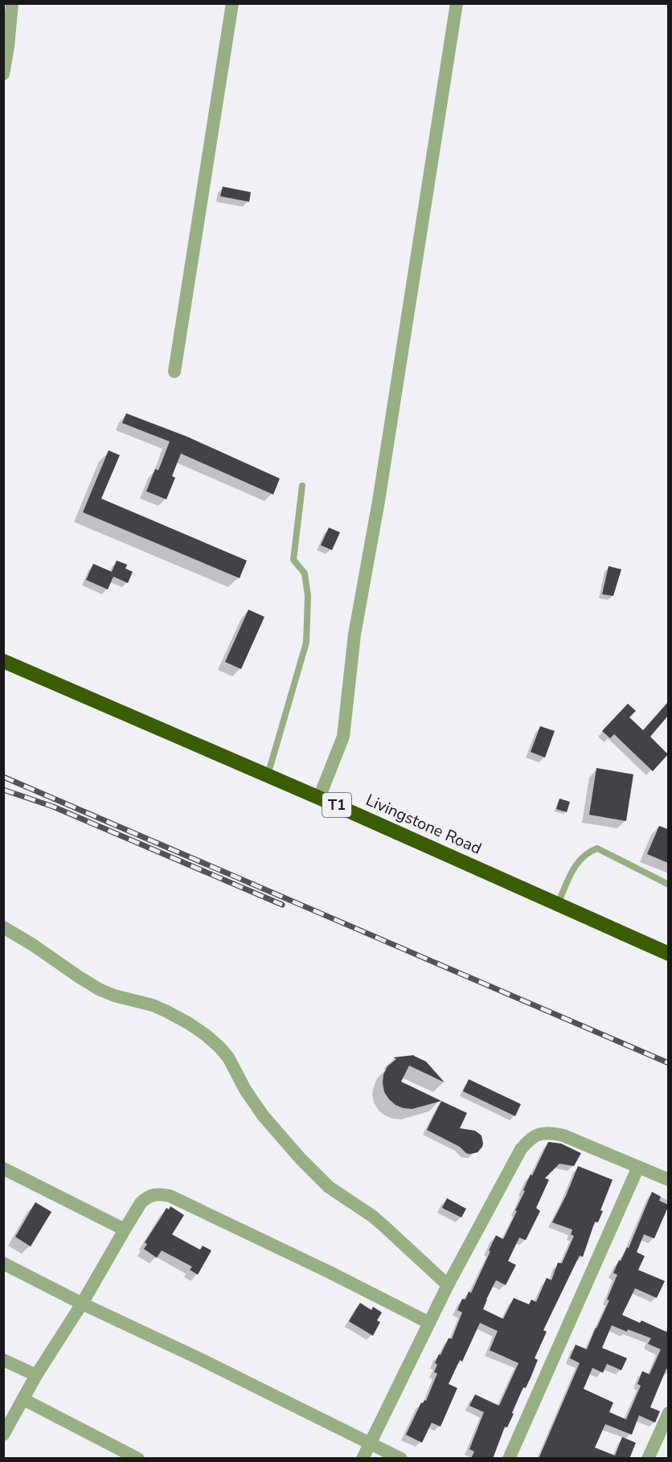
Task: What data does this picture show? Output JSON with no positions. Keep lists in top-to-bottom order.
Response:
{
  "streets": {
    "highway": ["T1", "Livingstone Road"]
  }
}
